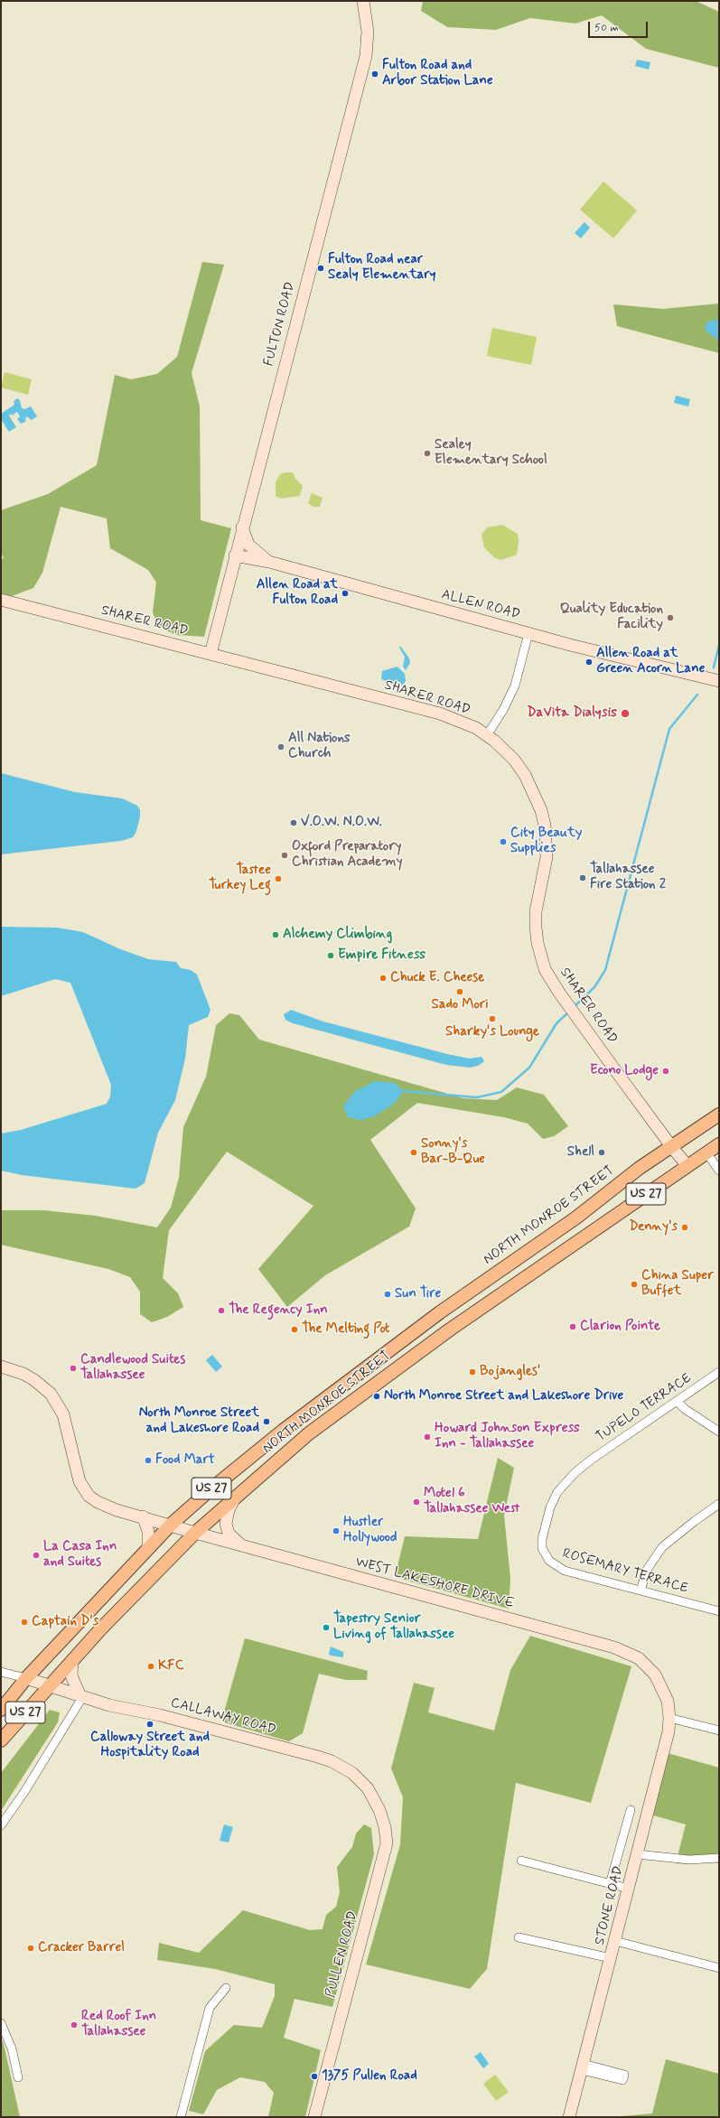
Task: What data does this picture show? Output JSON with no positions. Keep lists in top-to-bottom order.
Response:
{
  "streets": {
    "main road": ["US 27", "NORTH MONROE STREET"],
    "street": [
      "FULTON ROAD",
      "ALLEN ROAD",
      "SHARER ROAD",
      "TUPELO TERRACE",
      "ROSEMARY TERRACE",
      "WEST LAKESHORE DRIVE",
      "CALLAWAY ROAD",
      "STONE ROAD",
      "PULLEN ROAD"
    ]
  },
  "crossings": [
    ["FULTON ROAD", "ALLEN ROAD"],
    ["FULTON ROAD", "SHARER ROAD"],
    ["SHARER ROAD", "NORTH MONROE STREET"],
    ["NORTH MONROE STREET", "WEST LAKESHORE DRIVE"],
    ["NORTH MONROE STREET", "CALLAWAY ROAD"],
    ["TUPELO TERRACE", "ROSEMARY TERRACE"],
    ["WEST LAKESHORE DRIVE", "STONE ROAD"],
    ["CALLAWAY ROAD", "PULLEN ROAD"]
  ],
  "places": [
    "Fulton Road and Arbor Station Lane",
    "Fulton Road near Sealy Elementary",
    "Sealey Elementary School",
    "Allen Road at Fulton Road",
    "Quality Education Facility",
    "Allen Road at Green Acorn Lane",
    "DaVita Dialysis",
    "All Nations Church",
    "V.O.W. N.O.W.",
    "City Beauty Supplies",
    "Oxford Preparatory Christian Academy",
    "Tallahassee Fire Station 2",
    "Tastee Turkey Leg",
    "Alchemy Climbing",
    "Empire Fitness",
    "Chuck E. Cheese",
    "Sado Mori",
    "Sharky's Lounge",
    "Econo Lodge",
    "Sonny's Bar-B-Que",
    "Shell",
    "Denny's",
    "China Super Buffet",
    "Sun Tire",
    "The Regency Inn",
    "Clarion Pointe",
    "The Melting Pot",
    "Candlewood Suites Tallahassee",
    "Bojangles'",
    "North Monroe Street and Lakeshore Drive",
    "North Monroe Street and Lakeshore Road",
    "Howard Johnson Express Inn - Tallahassee",
    "Food Mart",
    "Motel 6 Tallahassee West",
    "Hustler Hollywood",
    "La Casa Inn and Suites",
    "Captain D's",
    "Tapestry Senior Living of Tallahassee",
    "KFC",
    "Calloway Street and Hospitality Road",
    "Cracker Barrel",
    "Red Roof Inn Tallahassee",
    "1375 Pullen Road"
  ],
  "scale_bar": "50 m"
}
